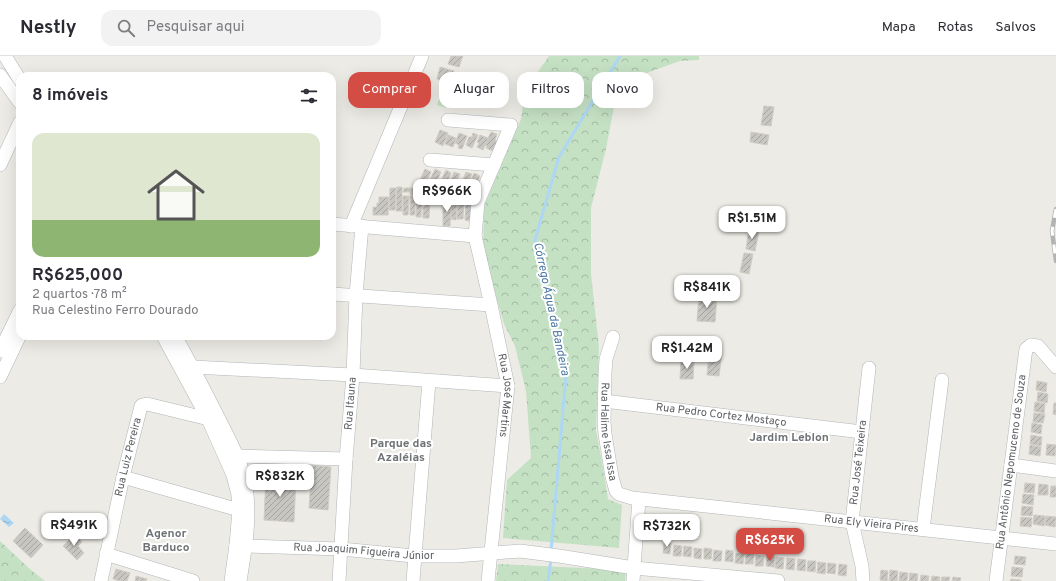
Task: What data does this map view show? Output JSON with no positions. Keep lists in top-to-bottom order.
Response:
{
  "streets": {
    "street": [
      "Rua José Martins",
      "Rua Itauna",
      "Rua Pedro Cortez Mostaço",
      "Rua Halime Issa Issa",
      "Rua Luiz Pereira",
      "Rua Antônio Nepomuceno de Souza",
      "Rua José Teixeira",
      "Rua Ely Vieira Pires",
      "Rua Joaquim Figueira Júnior"
    ]
  },
  "crossings": [
    ["Rua José Martins", "Rua Joaquim Figueira Júnior"],
    ["Rua Itauna", "Rua Joaquim Figueira Júnior"],
    ["Rua Pedro Cortez Mostaço", "Rua Halime Issa Issa"],
    ["Rua Pedro Cortez Mostaço", "Rua José Teixeira"],
    ["Rua Halime Issa Issa", "Rua Ely Vieira Pires"],
    ["Rua Antônio Nepomuceno de Souza", "Rua Ely Vieira Pires"],
    ["Rua José Teixeira", "Rua Ely Vieira Pires"]
  ],
  "districts": ["Jardim Leblon", "Parque das Azaléias", "Agenor Barduco"],
  "water": ["Córrego Água da Bandeira"],
  "page": {
    "header": "Nestly",
    "search": "Pesquisar aqui",
    "nav": ["Mapa", "Rotas", "Salvos"],
    "chip": [
      "Comprar",
      "Alugar",
      "Filtros",
      "Novo"
    ],
    "heading": "8 imóveis",
    "list": [
      {
        "name": "R$625,000",
        "note": "2 quartos · 78 m² · Rua Celestino Ferro Dourado"
      }
    ],
    "price": [
      "R$966K",
      "R$1.51M",
      "R$841K",
      "R$1.42M",
      "R$832K",
      "R$491K",
      "R$732K",
      "R$625K"
    ]
  }
}
